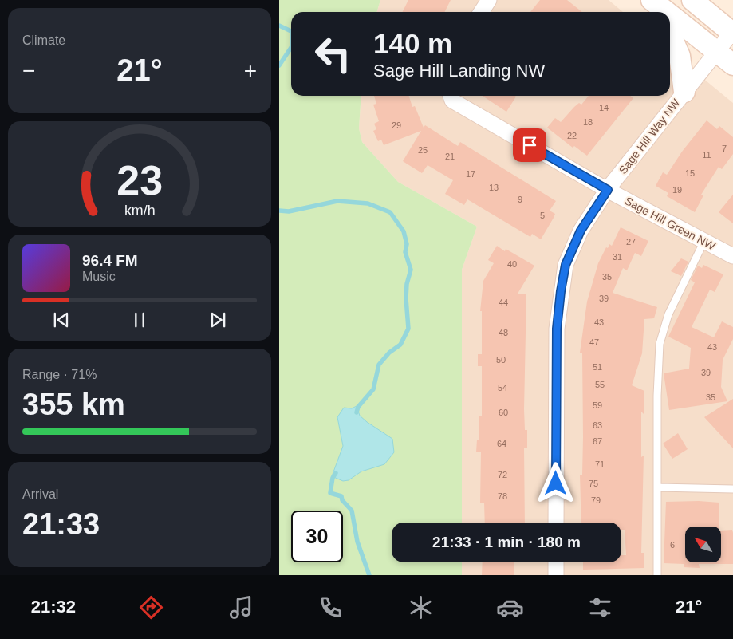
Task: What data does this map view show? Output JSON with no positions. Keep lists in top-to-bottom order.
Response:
{
  "streets": {
    "street": ["Sage Hill Way NW", "Sage Hill Green NW"]
  },
  "crossings": [
    ["Sage Hill Way NW", "Sage Hill Green NW"]
  ],
  "house_numbers": [
    "14",
    "18",
    "29",
    "22",
    "7",
    "25",
    "11",
    "21",
    "15",
    "17",
    "13",
    "19",
    "9",
    "5",
    "27",
    "31",
    "40",
    "35",
    "39",
    "44",
    "43",
    "48",
    "47",
    "43",
    "50",
    "51",
    "39",
    "55",
    "54",
    "35",
    "59",
    "60",
    "63",
    "67",
    "64",
    "71",
    "72",
    "75",
    "78",
    "79",
    "6"
  ],
  "north": "top left",
  "page": {
    "tile": [
      "Climate",
      ["Range · 71%", "355 km"],
      ["Arrival", "21:33"]
    ],
    "turn": ["140 m", "Sage Hill Landing NW"],
    "heat": ["−", "21°", "+"],
    "song": ["96.4 FM", "Music"],
    "limit": "30",
    "trip": "21:33 · 1 min · 180 m",
    "tabs": ["21:32", "21°"],
    "gauge": ["23", "km/h"]
  }
}
